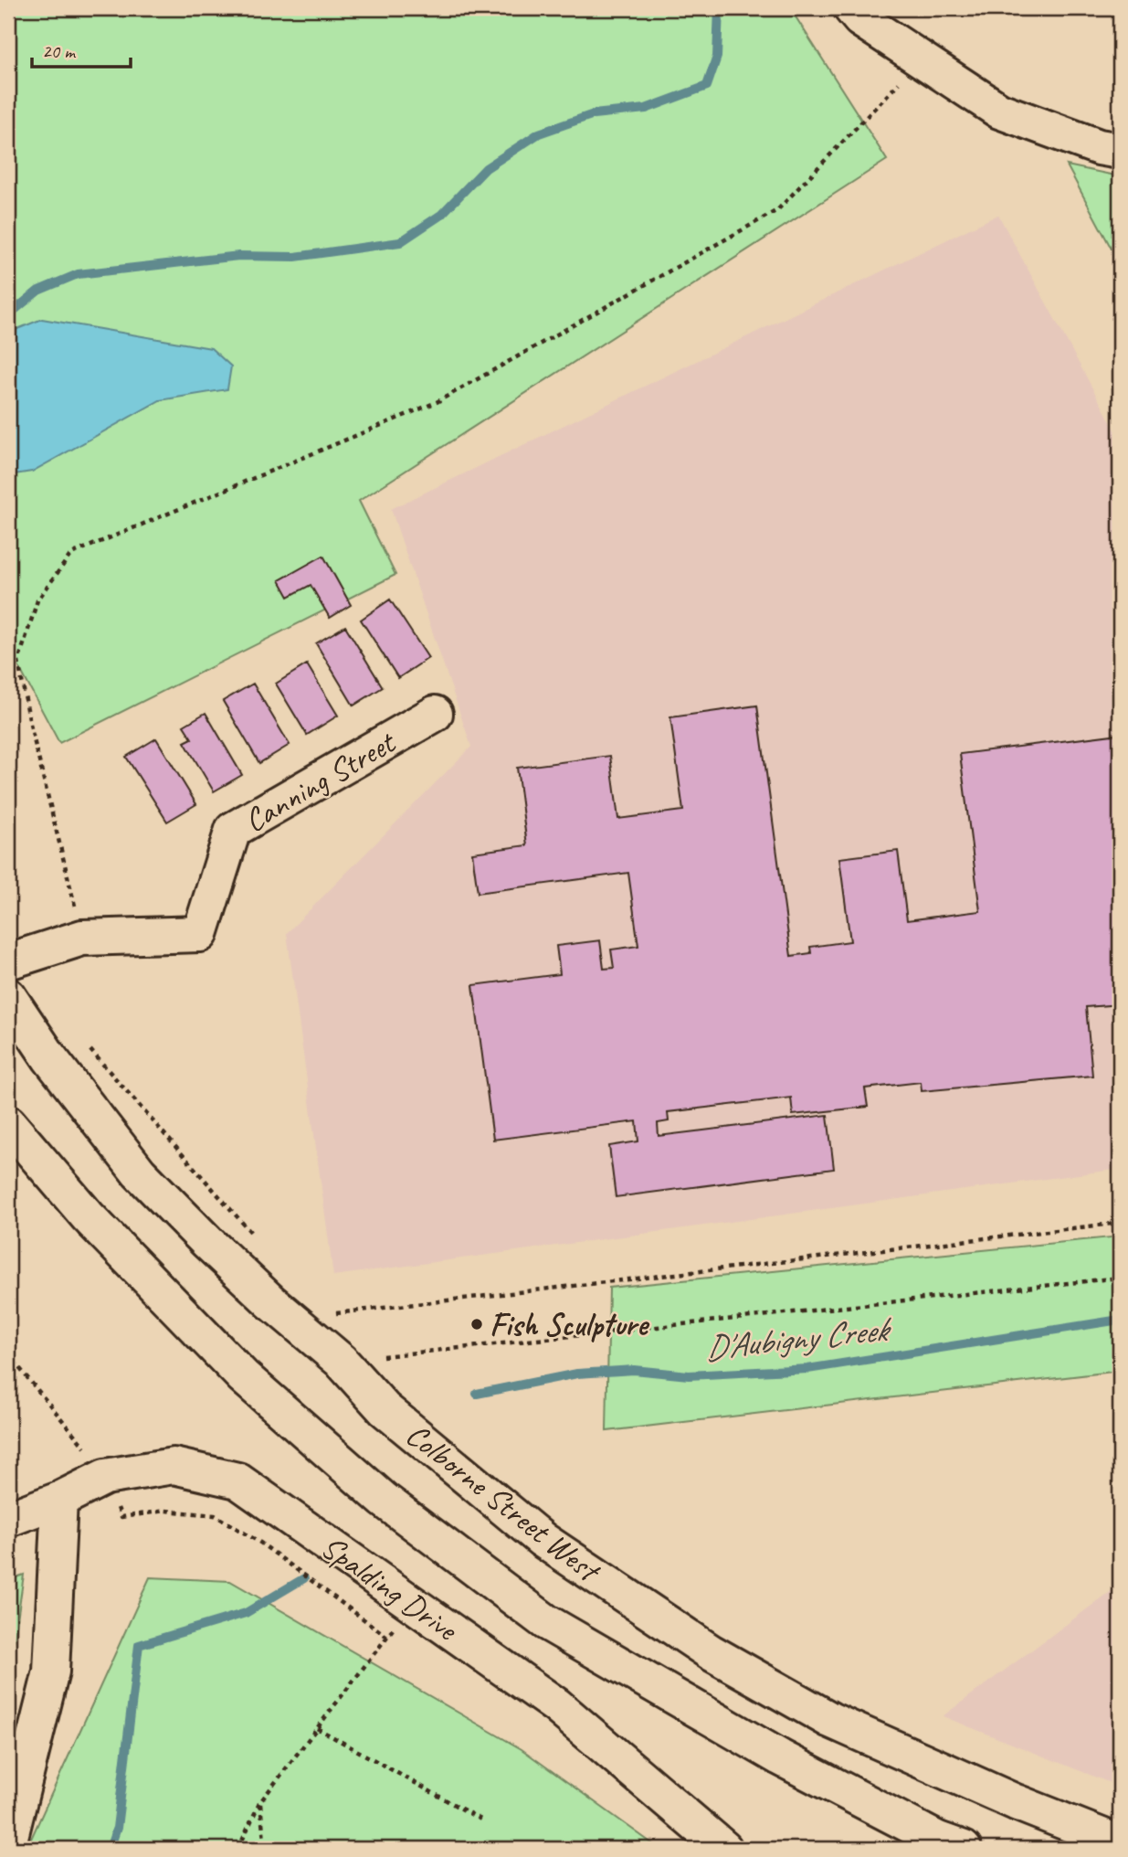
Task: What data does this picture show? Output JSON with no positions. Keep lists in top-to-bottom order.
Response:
{
  "streets": {
    "main road": ["Canning Street", "Colborne Street West", "Spalding Drive"]
  },
  "water": ["D'Aubigny Creek"],
  "places": ["Fish Sculpture"],
  "scale_bar": "20 m"
}
